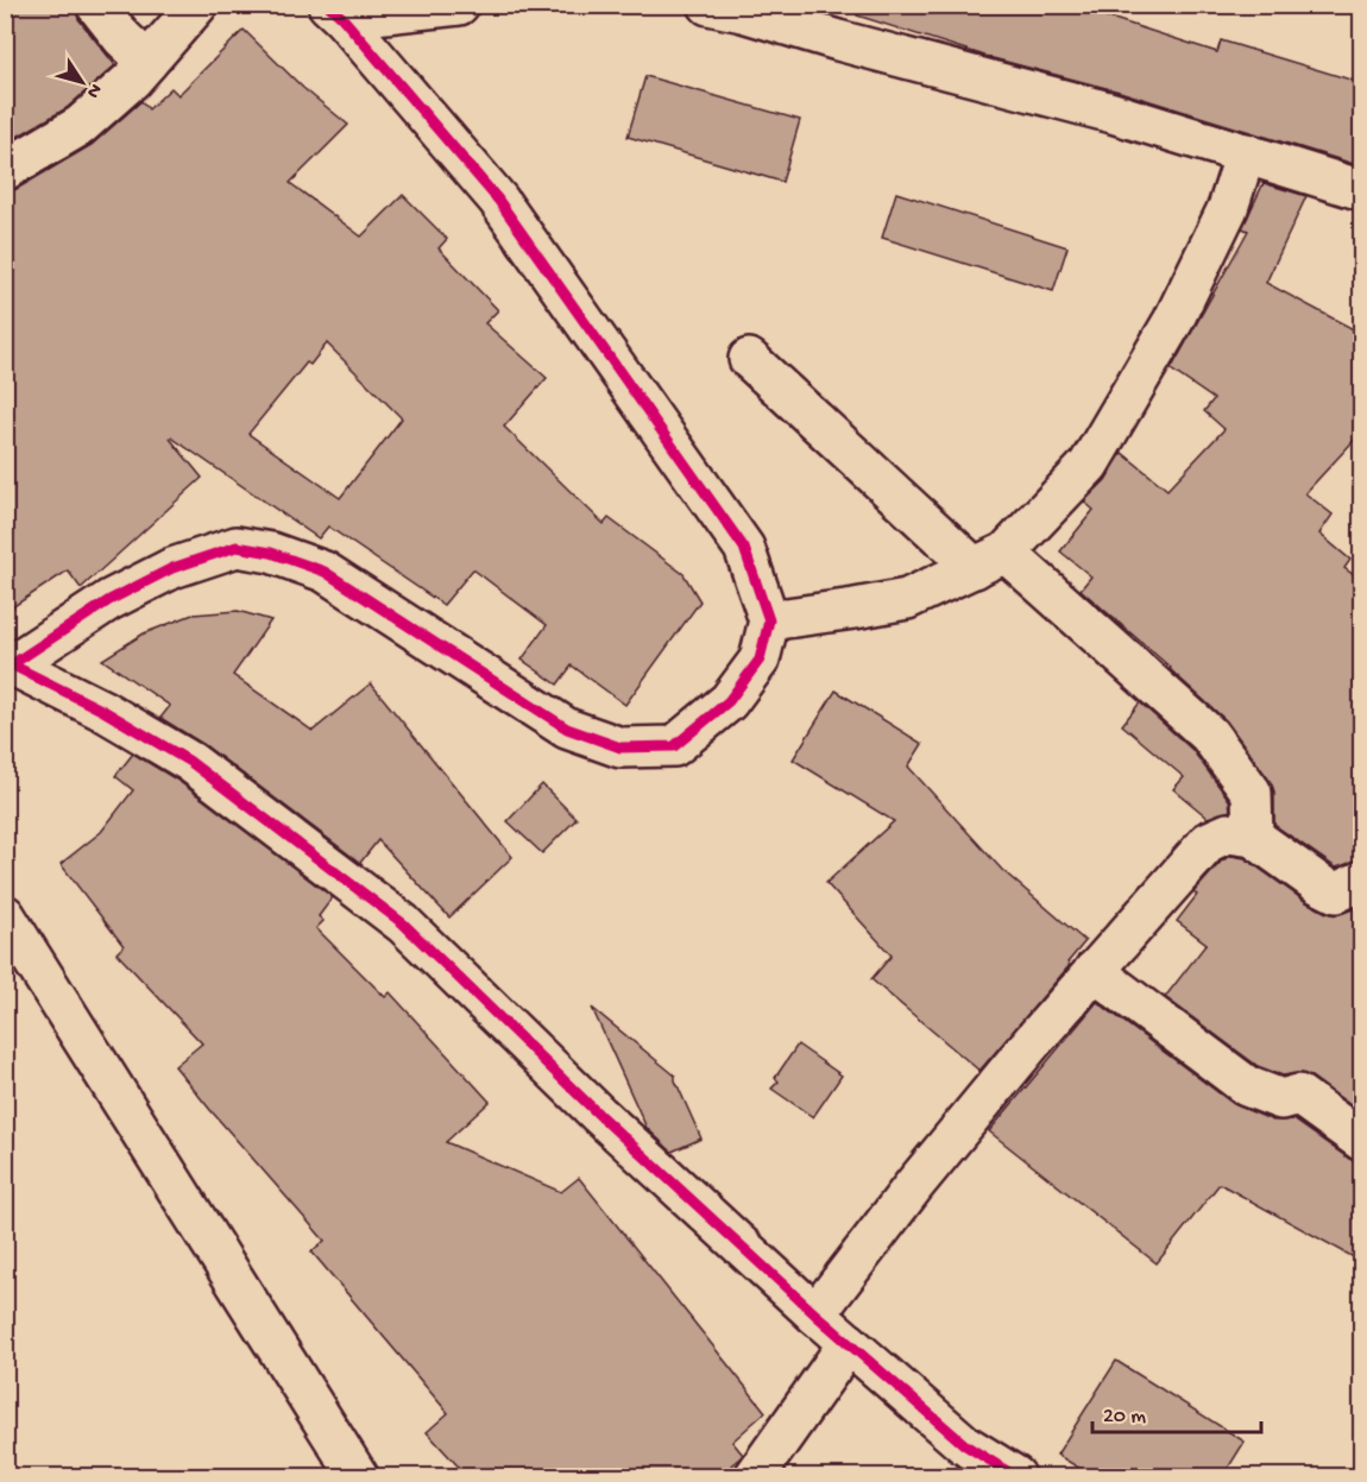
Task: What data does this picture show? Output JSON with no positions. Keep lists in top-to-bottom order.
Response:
{
  "scale_bar": "20 m",
  "north": "bottom right"
}
